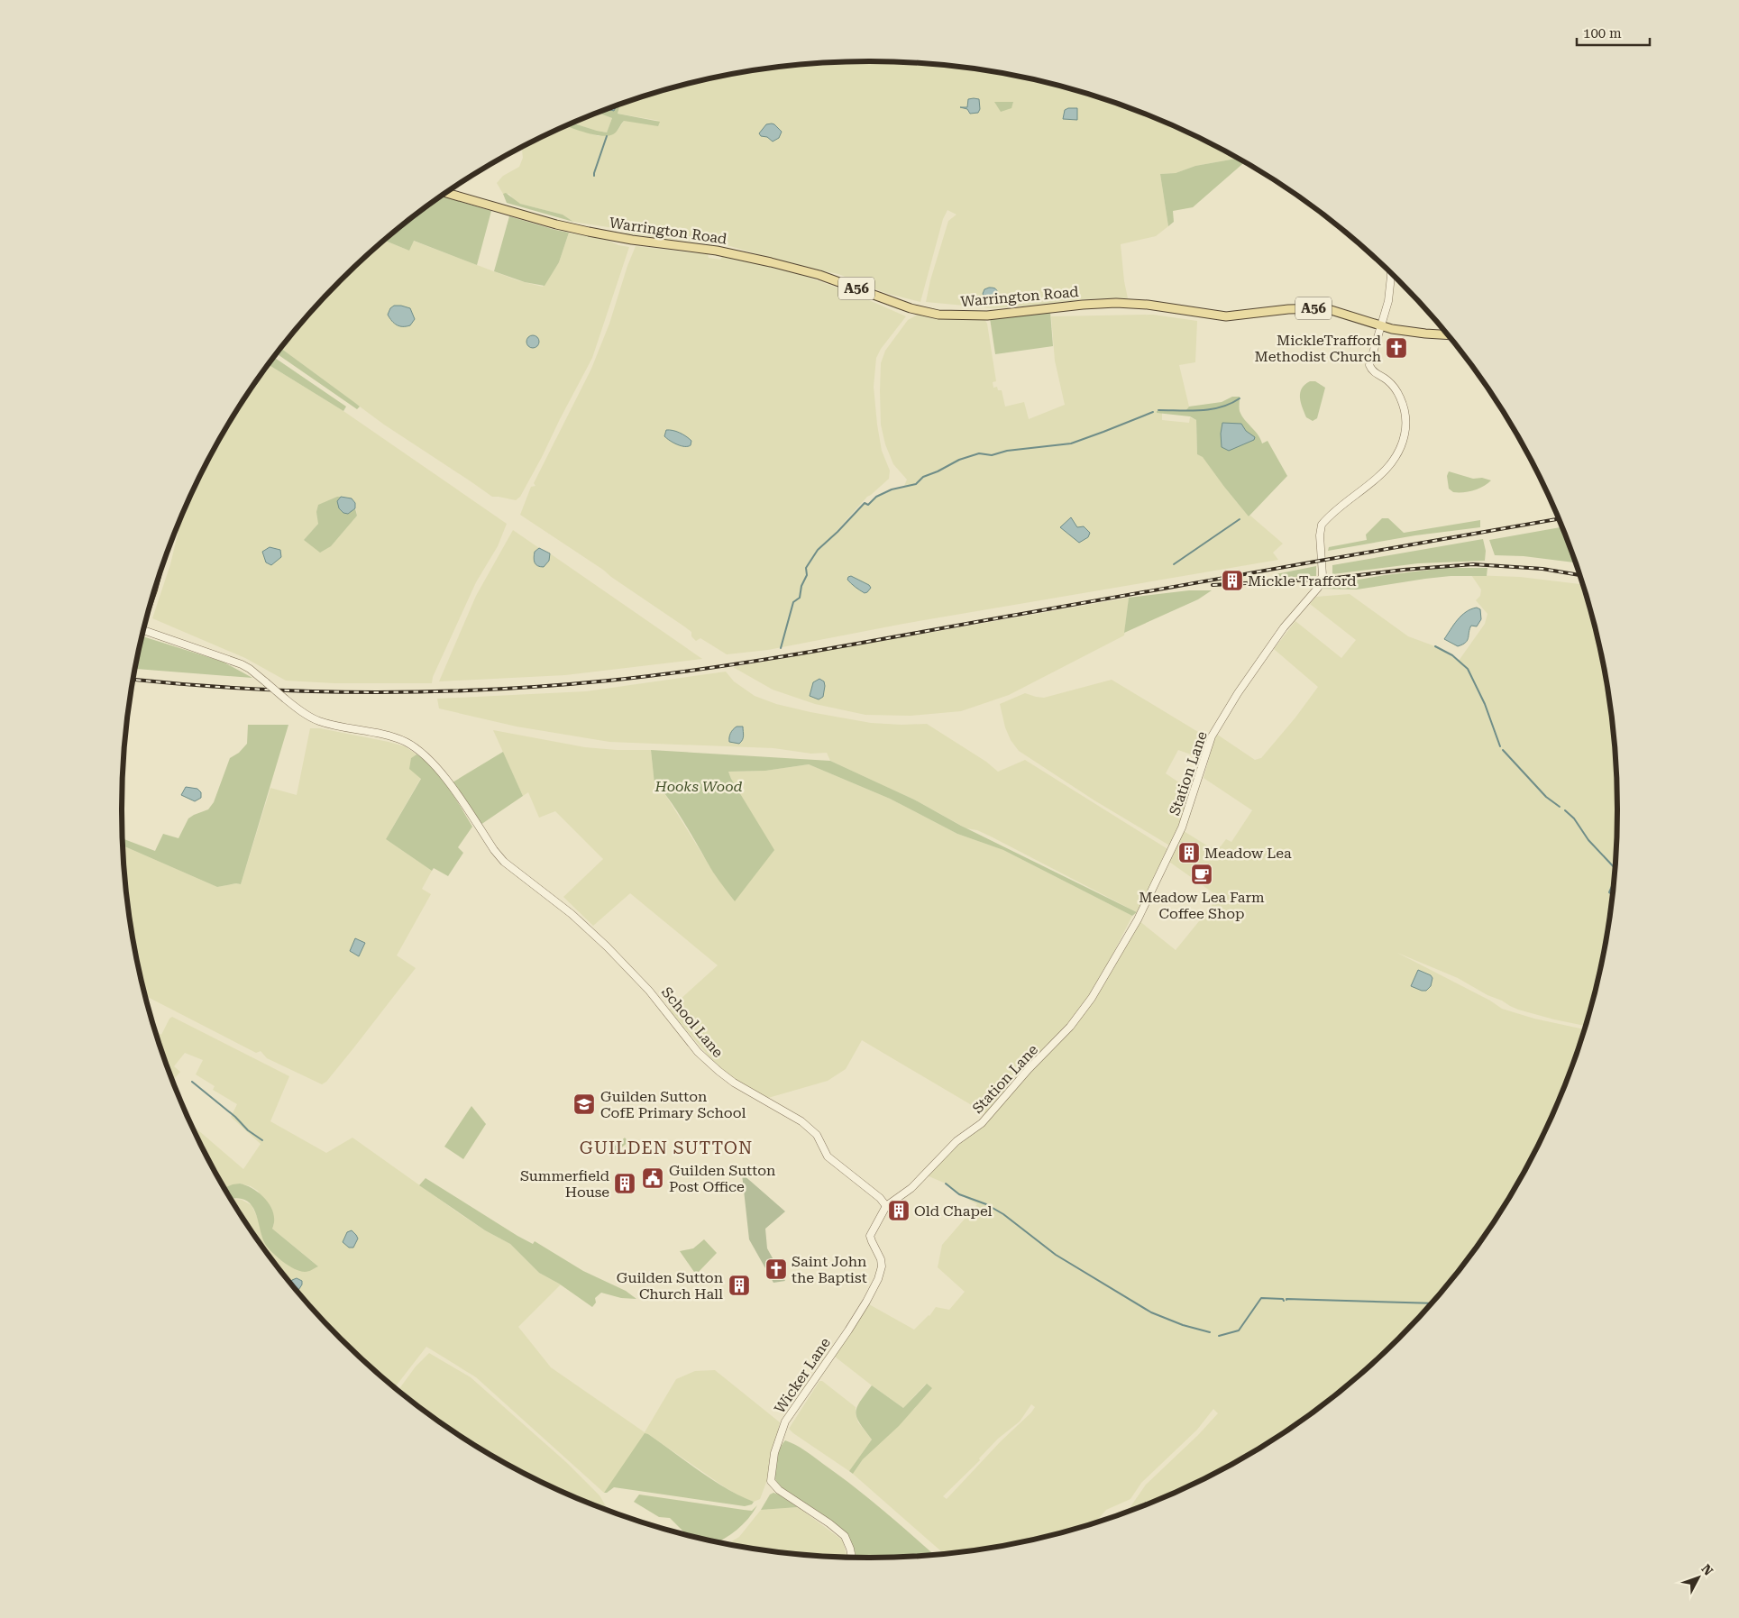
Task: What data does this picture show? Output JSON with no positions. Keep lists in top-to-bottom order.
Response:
{
  "streets": {
    "main road": ["Warrington Road", "A56"],
    "street": ["Station Lane", "School Lane", "Wicker Lane"]
  },
  "crossings": [
    ["Warrington Road", "Station Lane"],
    ["Station Lane", "School Lane"],
    ["Station Lane", "Wicker Lane"],
    ["School Lane", "Wicker Lane"]
  ],
  "districts": ["GUILDEN SUTTON"],
  "parks": ["Hooks Wood"],
  "places": {
    "church": ["MickleTrafford Methodist Church", "Saint John the Baptist"],
    "building": [
      "Mickle Trafford",
      "Meadow Lea",
      "Summerfield House",
      "Old Chapel",
      "Guilden Sutton Church Hall"
    ],
    "cafe": ["Meadow Lea Farm Coffee Shop"],
    "school or university": ["Guilden Sutton CofE Primary School"],
    "public building": ["Guilden Sutton Post Office"]
  },
  "scale_bar": "100 m",
  "north": "top right"
}
